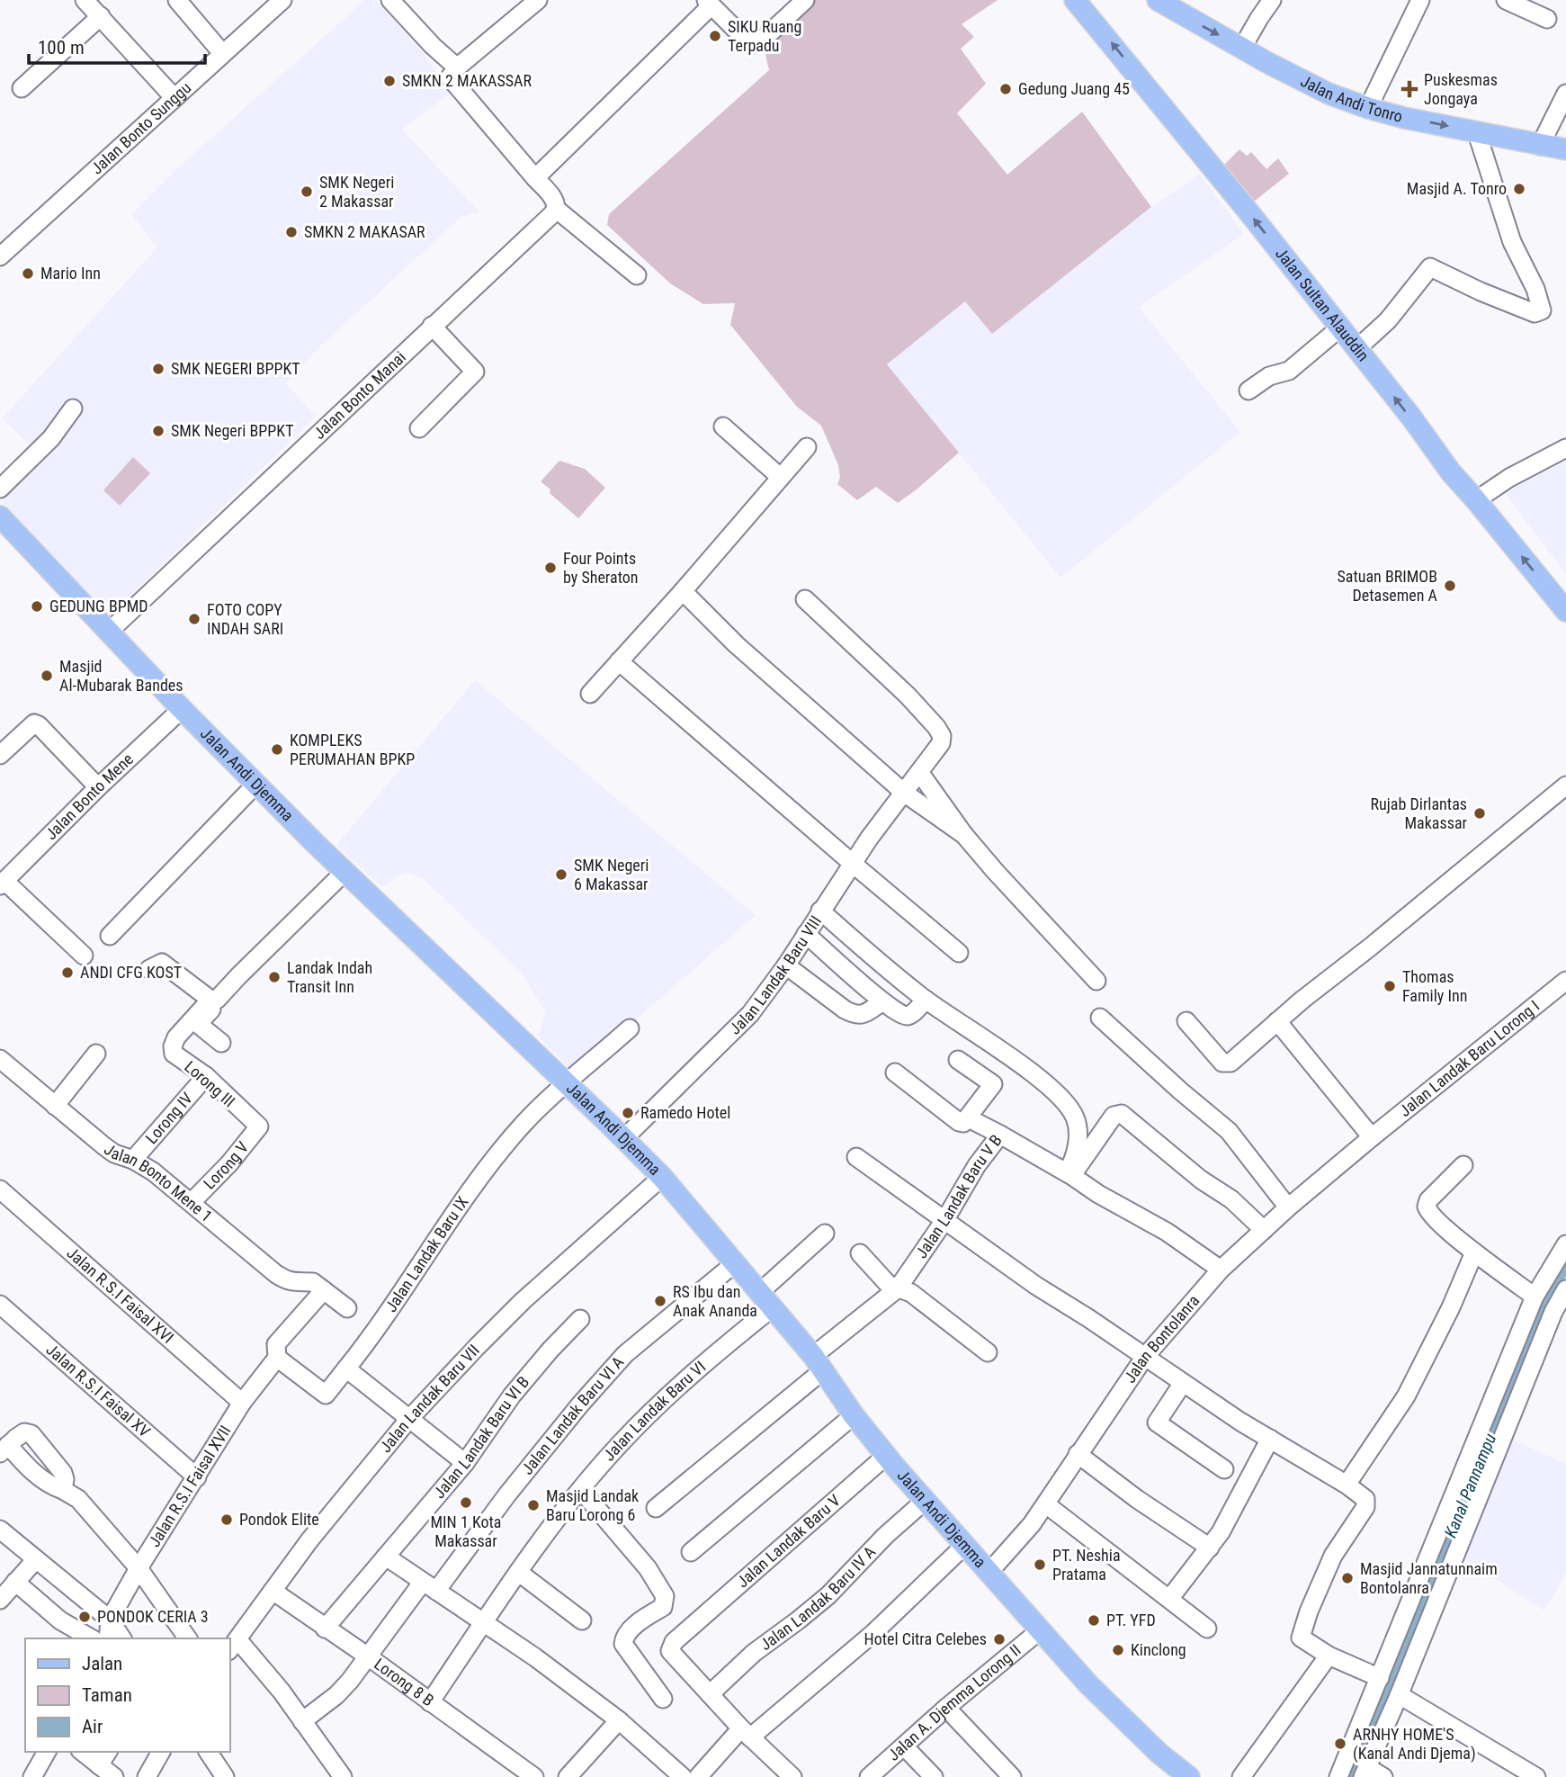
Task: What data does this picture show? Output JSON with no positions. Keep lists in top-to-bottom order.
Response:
{
  "streets": {
    "main road": ["Jalan Andi Tonro", "Jalan Sultan Alauddin", "Jalan Andi Djemma"],
    "street": [
      "Jalan Bonto Sunggu",
      "Jalan Bonto Manai",
      "Jalan Bonto Mene",
      "Jalan Landak Baru VIII",
      "Jalan Landak Baru Lorong I",
      "Lorong III",
      "Lorong IV",
      "Lorong V",
      "Jalan Bonto Mene 1",
      "Jalan Landak Baru V B",
      "Jalan Landak Baru IX",
      "Jalan R.S.I Faisal XVI",
      "Jalan Bontolanra",
      "Jalan R.S.I Faisal XV",
      "Jalan Landak Baru VII",
      "Jalan Landak Baru VI",
      "Jalan Landak Baru VI A",
      "Jalan Landak Baru VI B",
      "Jalan R.S.I Faisal XVII",
      "Jalan Landak Baru V",
      "Jalan Landak Baru IV A",
      "Lorong 8 B",
      "Jalan A. Djemma Lorong II"
    ]
  },
  "crossings": [
    ["Jalan Bonto Manai", "Jalan Andi Djemma"],
    ["Jalan Andi Djemma", "Jalan Bonto Mene"],
    ["Jalan Andi Djemma", "Jalan Landak Baru VIII"],
    ["Jalan Andi Djemma", "Jalan Landak Baru V B"],
    ["Jalan Andi Djemma", "Jalan Landak Baru IX"],
    ["Jalan Andi Djemma", "Jalan Bontolanra"],
    ["Jalan Andi Djemma", "Jalan Landak Baru VII"],
    ["Jalan Andi Djemma", "Jalan Landak Baru VI"],
    ["Jalan Andi Djemma", "Jalan Landak Baru VI A"],
    ["Jalan Andi Djemma", "Jalan Landak Baru V"],
    ["Jalan Andi Djemma", "Jalan Landak Baru IV A"],
    ["Jalan Andi Djemma", "Jalan A. Djemma Lorong II"],
    ["Jalan Landak Baru Lorong I", "Jalan Bontolanra"],
    ["Lorong III", "Lorong IV"],
    ["Lorong III", "Lorong V"],
    ["Lorong IV", "Jalan Bonto Mene 1"],
    ["Lorong V", "Jalan Bonto Mene 1"],
    ["Jalan Bonto Mene 1", "Jalan R.S.I Faisal XVII"],
    ["Jalan Landak Baru V B", "Jalan Bontolanra"],
    ["Jalan Landak Baru IX", "Jalan R.S.I Faisal XVII"],
    ["Jalan R.S.I Faisal XVI", "Jalan R.S.I Faisal XVII"],
    ["Jalan R.S.I Faisal XV", "Jalan R.S.I Faisal XVII"],
    ["Jalan Landak Baru VII", "Lorong 8 B"],
    ["Jalan Landak Baru VI", "Lorong 8 B"],
    ["Jalan Landak Baru VI A", "Lorong 8 B"],
    ["Jalan Landak Baru VI B", "Lorong 8 B"],
    ["Jalan Landak Baru V", "Jalan Landak Baru IV A"]
  ],
  "one_way": ["Jalan Andi Tonro", "Jalan Sultan Alauddin"],
  "water": ["Kanal Pannampu"],
  "places": {
    "other": [
      "SIKU Ruang Terpadu",
      "SMKN 2 MAKASSAR",
      "Gedung Juang 45",
      "Masjid A. Tonro",
      "SMK Negeri 2 Makassar",
      "SMKN 2 MAKASAR",
      "Mario Inn",
      "SMK NEGERI BPPKT",
      "SMK Negeri BPPKT",
      "Four Points by Sheraton",
      "Satuan BRIMOB Detasemen A",
      "GEDUNG BPMD",
      "FOTO COPY INDAH SARI",
      "Masjid Al-Mubarak Bandes",
      "KOMPLEKS PERUMAHAN BPKP",
      "Rujab Dirlantas Makassar",
      "SMK Negeri 6 Makassar",
      "ANDI CFG KOST",
      "Landak Indah Transit Inn",
      "Thomas Family Inn",
      "Ramedo Hotel",
      "RS Ibu dan Anak Ananda",
      "MIN 1 Kota Makassar",
      "Masjid Landak Baru Lorong 6",
      "Pondok Elite",
      "PT. Neshia Pratama",
      "Masjid Jannatunnaim Bontolanra",
      "PONDOK CERIA 3",
      "PT. YFD",
      "Hotel Citra Celebes",
      "Kinclong",
      "ARNHY HOME'S (Kanal Andi Djema)"
    ],
    "health": ["Puskesmas Jongaya"]
  },
  "legend": ["Jalan", "Taman", "Air"],
  "scale_bar": "100 m"
}
